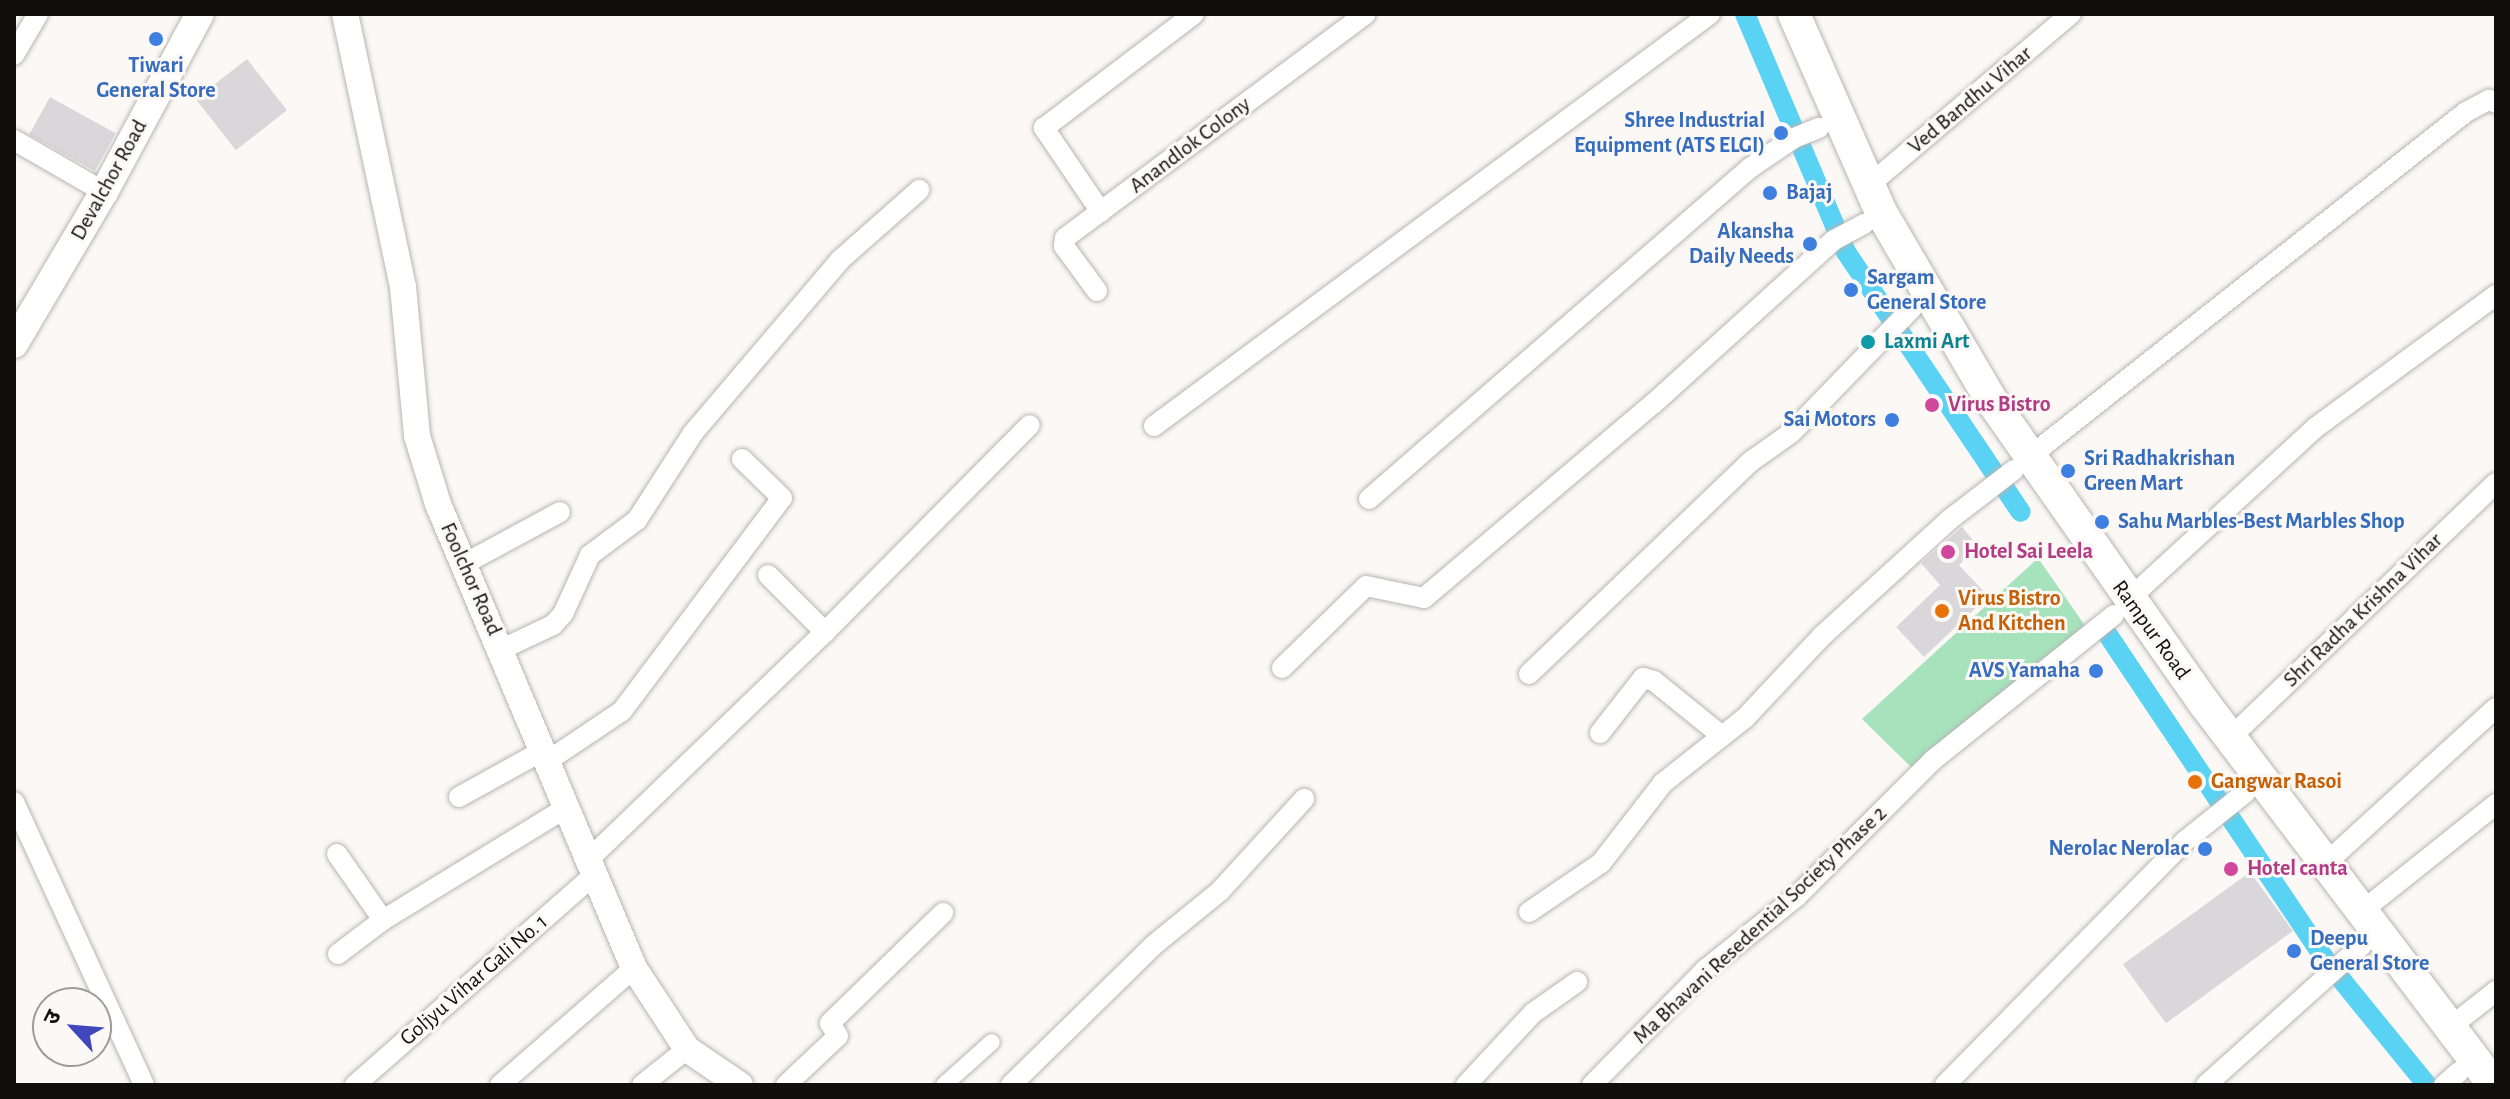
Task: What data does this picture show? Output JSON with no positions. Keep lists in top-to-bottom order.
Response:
{
  "streets": {
    "main road": ["Devalchor Road", "Rampur Road"],
    "street": [
      "Ved Bandhu Vihar",
      "Anandlok Colony",
      "Foolchor Road",
      "Shri Radha Krishna Vihar",
      "Ma Bhavani Resedential Society Phase 2",
      "Goljyu Vihar Gali No. 1"
    ]
  },
  "crossings": [
    ["Ved Bandhu Vihar", "Rampur Road"],
    ["Foolchor Road", "Goljyu Vihar Gali No. 1"],
    ["Shri Radha Krishna Vihar", "Rampur Road"],
    ["Rampur Road", "Ma Bhavani Resedential Society Phase 2"]
  ],
  "places": [
    "Tiwari General Store",
    "Shree Industrial Equipment (ATS ELGI)",
    "Bajaj",
    "Akansha Daily Needs",
    "Sargam General Store",
    "Laxmi Art",
    "Virus Bistro",
    "Sai Motors",
    "Sri Radhakrishan Green Mart",
    "Sahu Marbles-Best Marbles Shop",
    "Hotel Sai Leela",
    "Virus Bistro And Kitchen",
    "AVS Yamaha",
    "Gangwar Rasoi",
    "Nerolac Nerolac",
    "Hotel canta",
    "Deepu General Store"
  ],
  "north": "top left"
}
